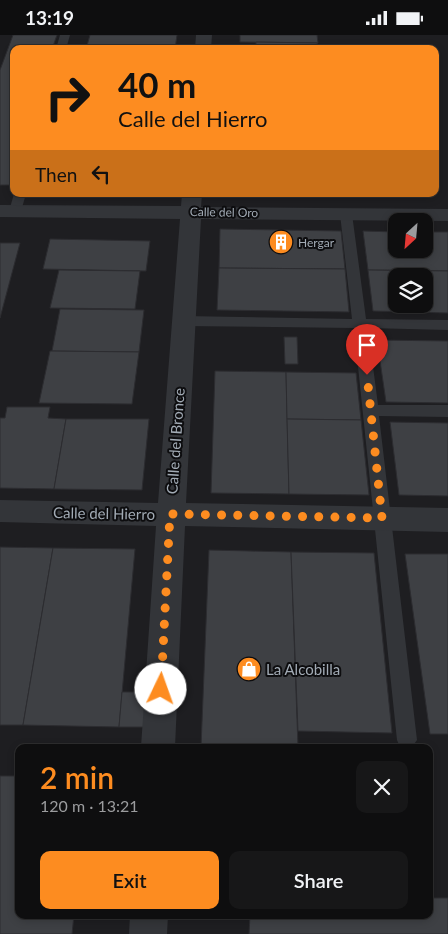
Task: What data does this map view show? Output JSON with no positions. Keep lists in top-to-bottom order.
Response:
{
  "streets": {
    "street": ["Calle del Oro", "Calle del Bronce", "Calle del Hierro"]
  },
  "crossings": [
    ["Calle del Oro", "Calle del Bronce"],
    ["Calle del Bronce", "Calle del Hierro"]
  ],
  "places": {
    "building": ["Hergar"],
    "shop": ["La Alcobilla"]
  },
  "north": "bottom left",
  "page": {
    "status": "13:19",
    "turn": ["40 m", "Calle del Hierro"],
    "then": "Then",
    "heading": ["2 min", "120 m · 13:21"],
    "buttons": ["Exit", "Share"]
  }
}
